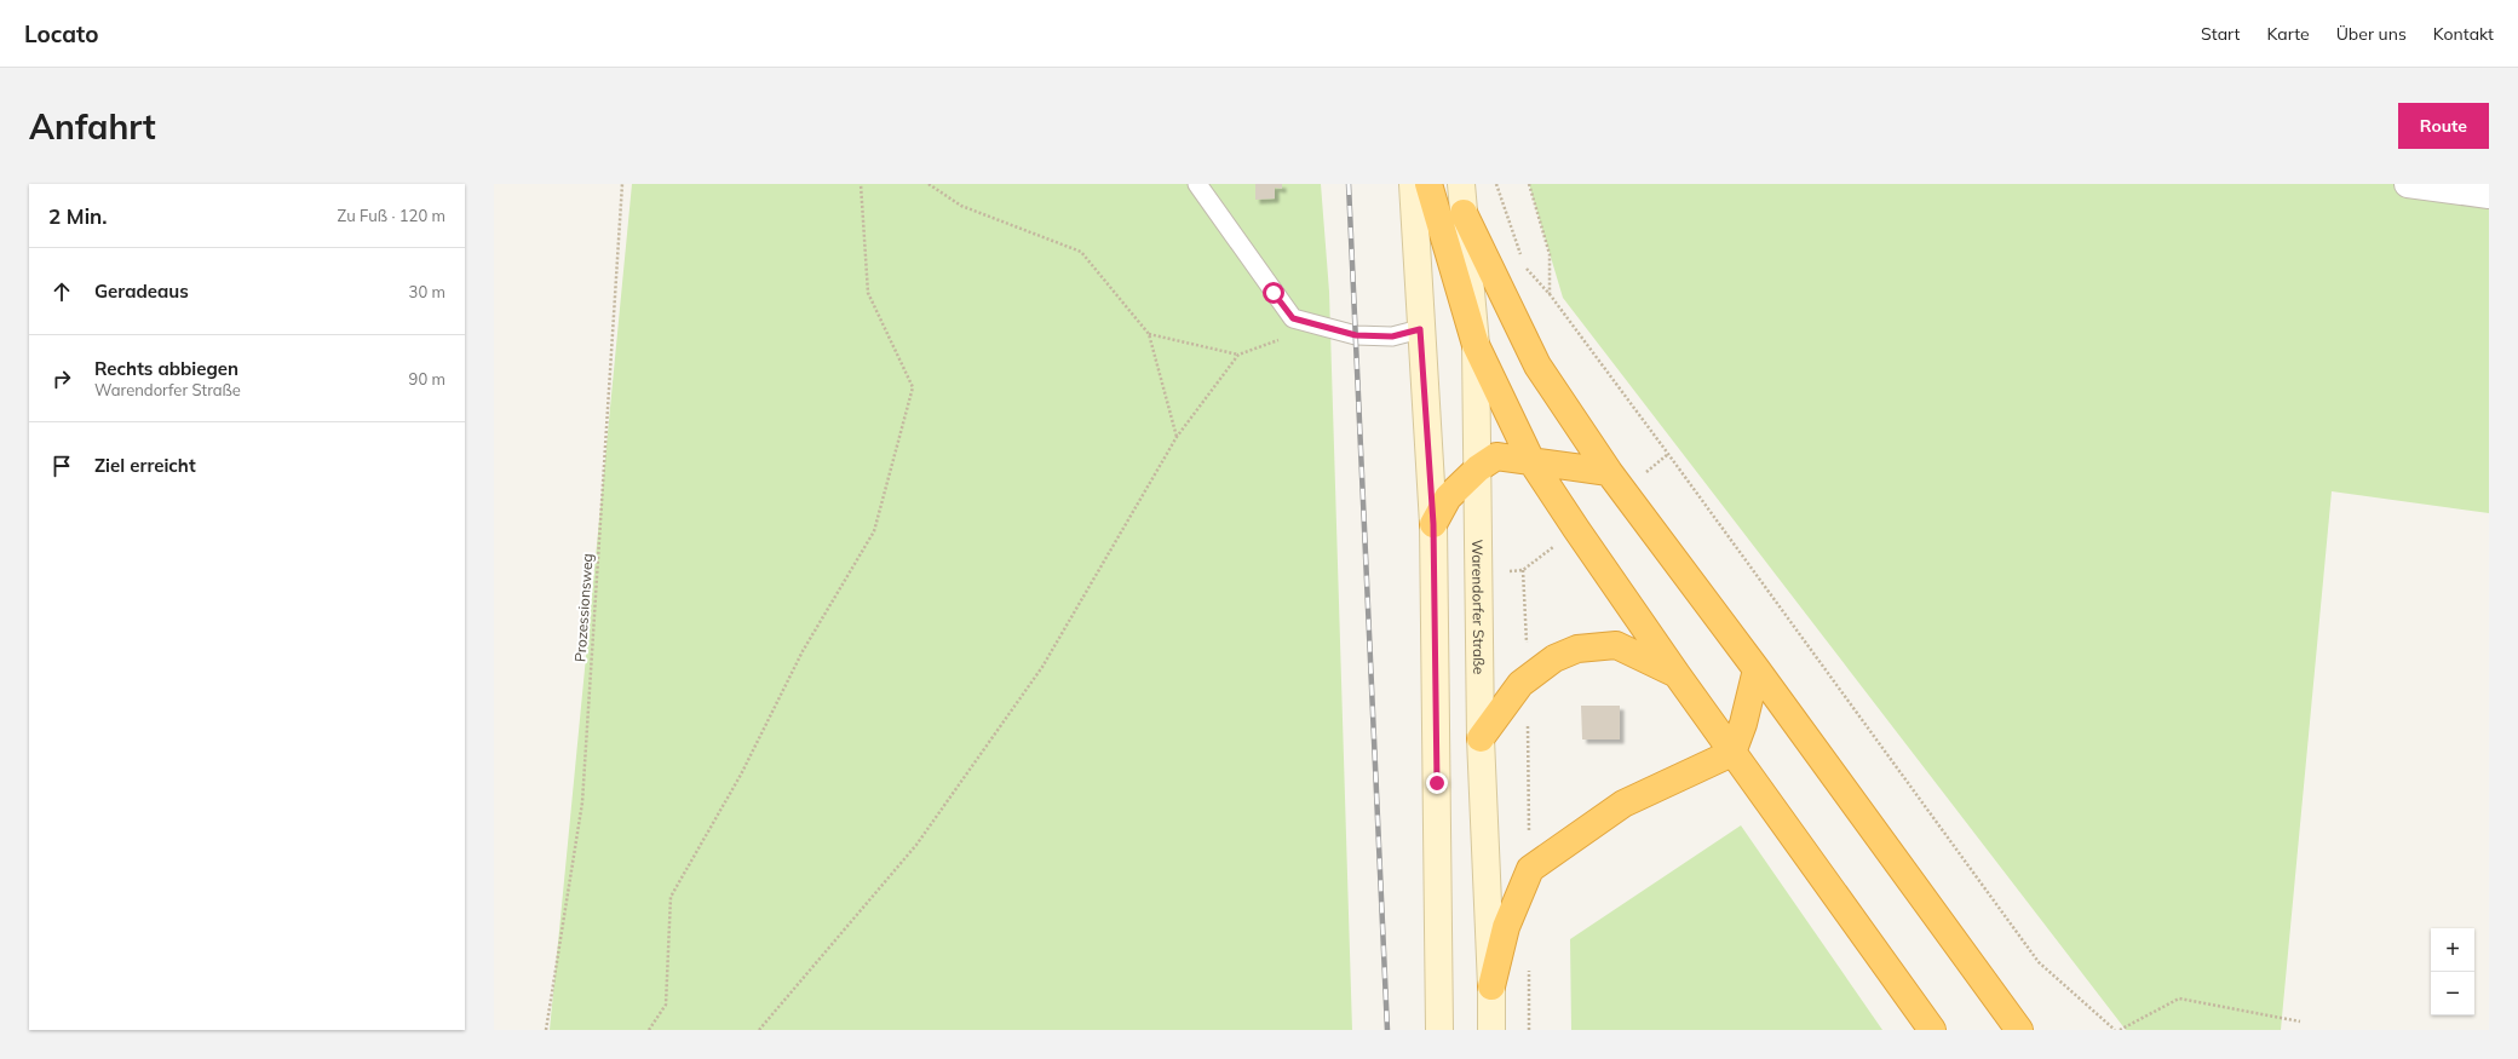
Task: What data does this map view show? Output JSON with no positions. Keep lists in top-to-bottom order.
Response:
{
  "streets": {
    "main road": ["Warendorfer Straße"],
    "path": ["Prozessionsweg"]
  },
  "page": {
    "header": "Locato",
    "nav": [
      "Start",
      "Karte",
      "Über uns",
      "Kontakt"
    ],
    "buttons": "Route",
    "title": "Anfahrt",
    "heading": ["2 Min.", "Zu Fuß · 120 m"],
    "list": [
      ["Geradeaus", "30 m"],
      ["Rechts abbiegen", "Warendorfer Straße", "90 m"],
      "Ziel erreicht"
    ],
    "map_buttons": ["+", "−"]
  }
}
